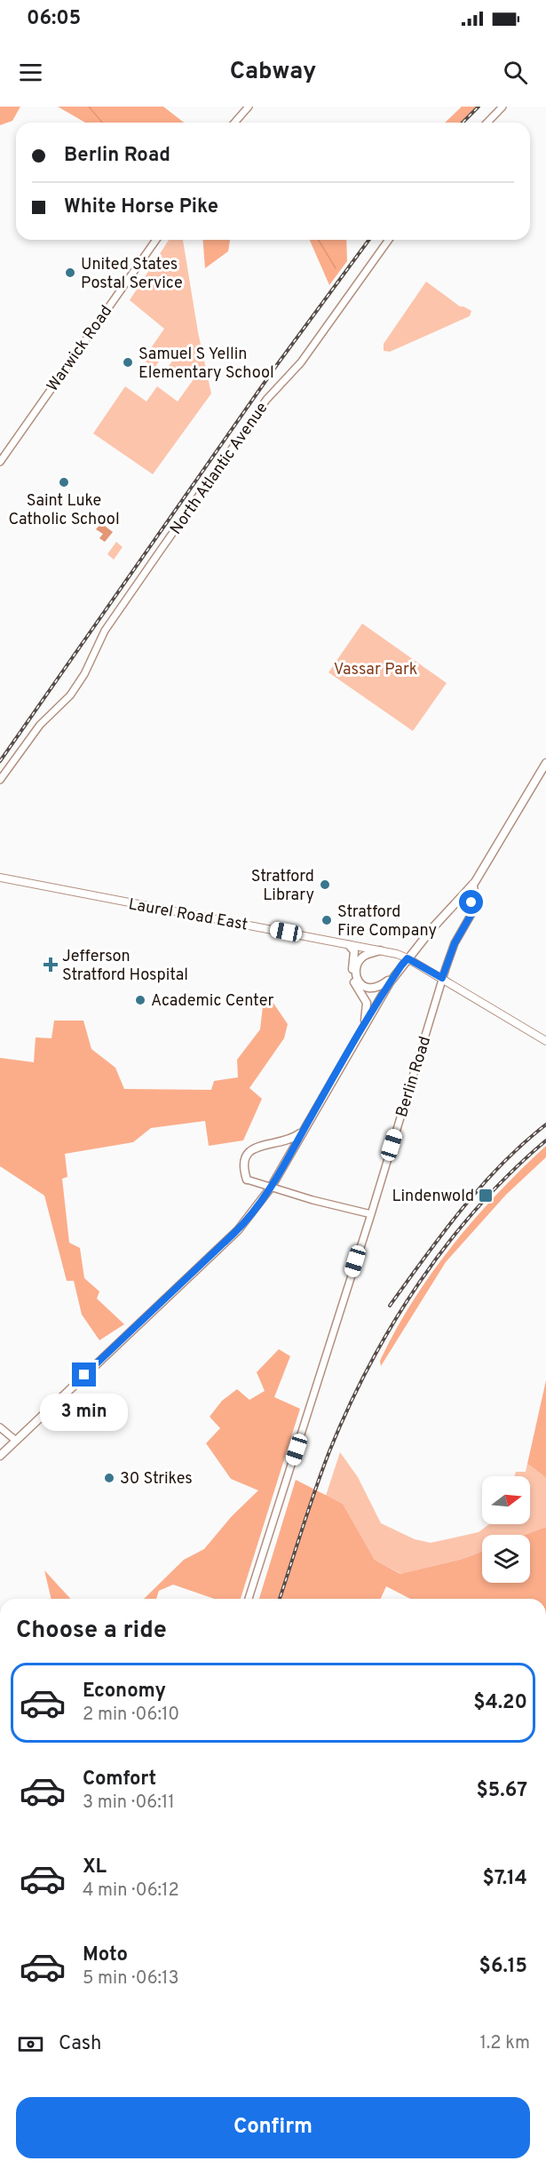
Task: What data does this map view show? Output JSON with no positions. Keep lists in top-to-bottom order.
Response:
{
  "streets": {
    "main road": ["Laurel Road East"],
    "street": ["Warwick Road", "North Atlantic Avenue", "Berlin Road"]
  },
  "crossings": [
    ["Laurel Road East", "Berlin Road"]
  ],
  "parks": ["Vassar Park"],
  "places": {
    "other": [
      "United States Postal Service",
      "Samuel S Yellin Elementary School",
      "Saint Luke Catholic School",
      "Stratford Library",
      "Stratford Fire Company",
      "Academic Center",
      "30 Strikes"
    ],
    "health": ["Jefferson Stratford Hospital"],
    "transit": ["Lindenwold"]
  },
  "north": "right",
  "page": {
    "status": "06:05",
    "header": "Cabway",
    "banner": ["Berlin Road", "White Horse Pike"],
    "bubble": "3 min",
    "heading": "Choose a ride",
    "list": [
      {
        "name": "Economy",
        "note": "2 min · 06:10",
        "value": "$4.20"
      },
      {
        "name": "Comfort",
        "note": "3 min · 06:11",
        "value": "$5.67"
      },
      {
        "name": "XL",
        "note": "4 min · 06:12",
        "value": "$7.14"
      },
      {
        "name": "Moto",
        "note": "5 min · 06:13",
        "value": "$6.15"
      }
    ],
    "pay": ["Cash", "1.2 km"],
    "buttons": "Confirm"
  }
}
